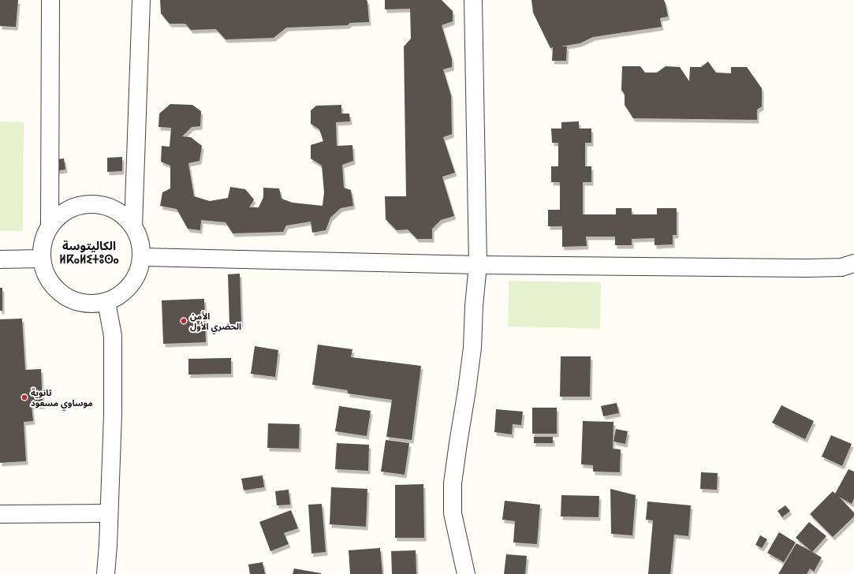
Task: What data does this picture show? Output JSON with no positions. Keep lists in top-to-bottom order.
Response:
{
  "districts": ["الكاليتوسة ⵍⴽⴰⵍⵉⵜⵓⵙⴰ"],
  "places": ["الأمن الحضري الأول", "ثانوية موساوي مسعود"]
}
